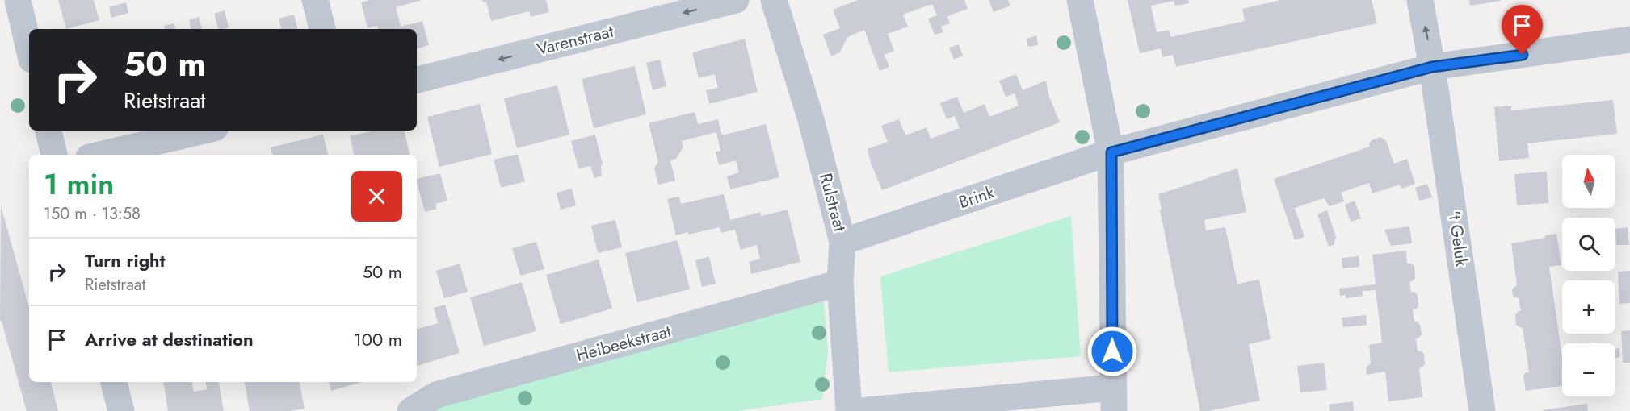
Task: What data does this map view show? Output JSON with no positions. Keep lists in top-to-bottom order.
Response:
{
  "streets": {
    "street": [
      "Varenstraat",
      "Brink",
      "Rulstraat",
      "'t Geluk",
      "Heibeekstraat"
    ]
  },
  "crossings": [
    ["Brink", "Rulstraat"],
    ["Brink", "'t Geluk"],
    ["Rulstraat", "Heibeekstraat"]
  ],
  "one_way": ["Varenstraat"],
  "north": "top",
  "page": {
    "turn": ["50 m", "Rietstraat"],
    "map_buttons": ["+", "−"],
    "heading": ["1 min", "150 m · 13:58"],
    "list": [
      {
        "name": "Turn right",
        "note": "Rietstraat",
        "value": "50 m"
      },
      {
        "name": "Arrive at destination",
        "value": "100 m"
      }
    ]
  }
}
